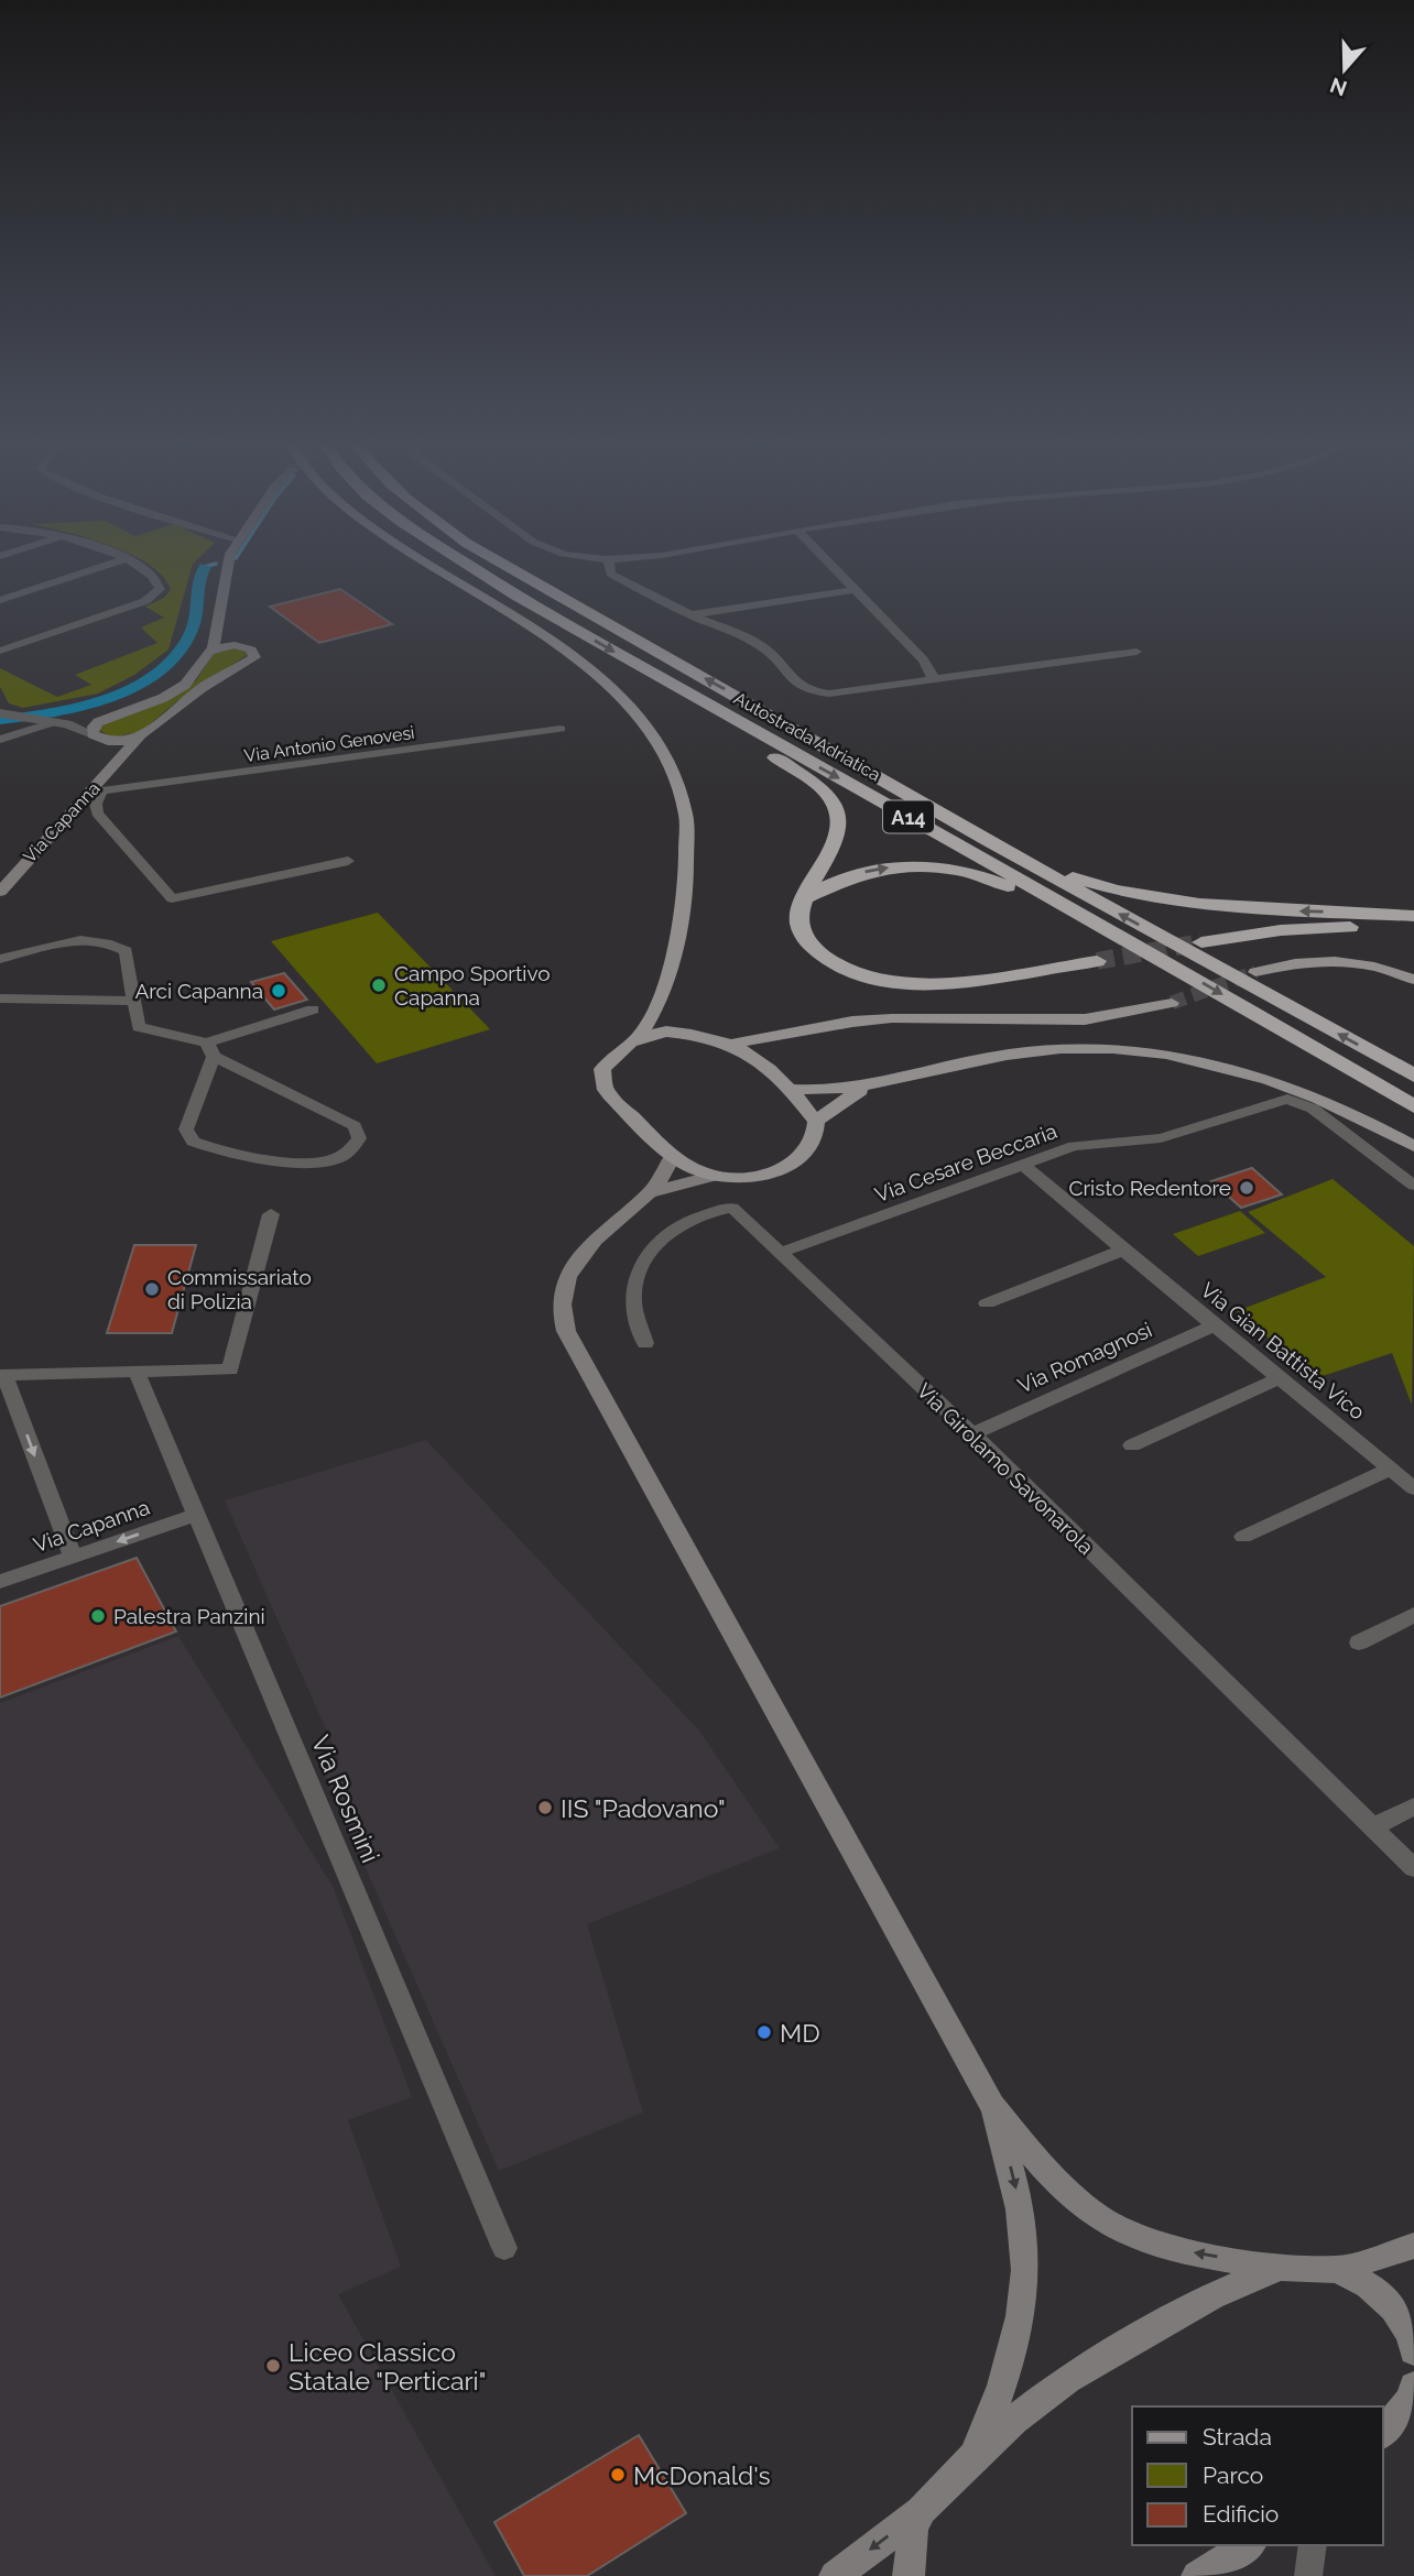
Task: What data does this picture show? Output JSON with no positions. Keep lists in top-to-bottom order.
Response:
{
  "streets": {
    "highway": ["Autostrada Adriatica", "A14"],
    "main road": ["Via Capanna"],
    "street": [
      "Via Antonio Genovesi",
      "Via Cesare Beccaria",
      "Via Gian Battista Vico",
      "Via Romagnosi",
      "Via Girolamo Savonarola",
      "Via Rosmini"
    ]
  },
  "crossings": [
    ["Via Antonio Genovesi", "Via Capanna"],
    ["Via Capanna", "Via Rosmini"],
    ["Via Cesare Beccaria", "Via Gian Battista Vico"],
    ["Via Cesare Beccaria", "Via Girolamo Savonarola"],
    ["Via Gian Battista Vico", "Via Romagnosi"],
    ["Via Romagnosi", "Via Girolamo Savonarola"]
  ],
  "places": [
    "Campo Sportivo Capanna",
    "Arci Capanna",
    "Cristo Redentore",
    "Commissariato di Polizia",
    "Palestra Panzini",
    "IIS \"Padovano\"",
    "MD",
    "Liceo Classico Statale \"Perticari\"",
    "McDonald's"
  ],
  "legend": ["Strada", "Parco", "Edificio"],
  "north": "bottom"
}
